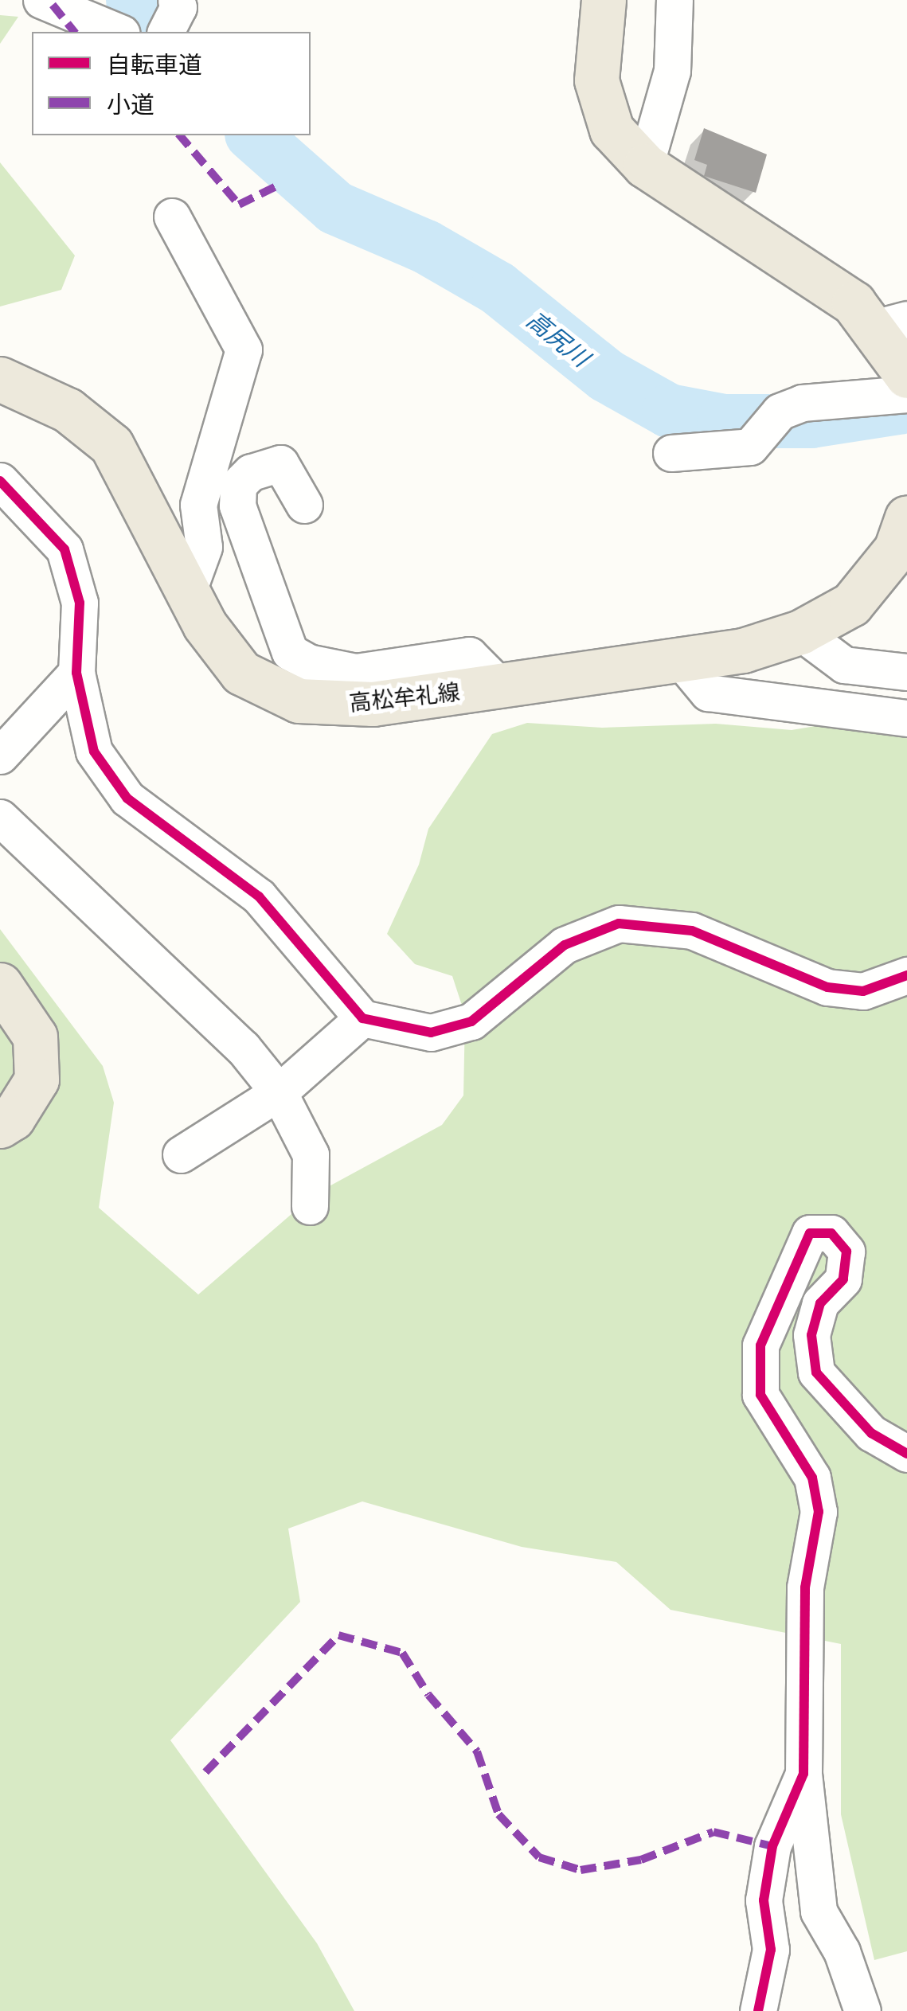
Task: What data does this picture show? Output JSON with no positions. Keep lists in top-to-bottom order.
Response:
{
  "streets": {
    "main road": ["高松牟礼線"]
  },
  "water": ["高尻川"],
  "legend": ["自転車道", "小道"]
}
